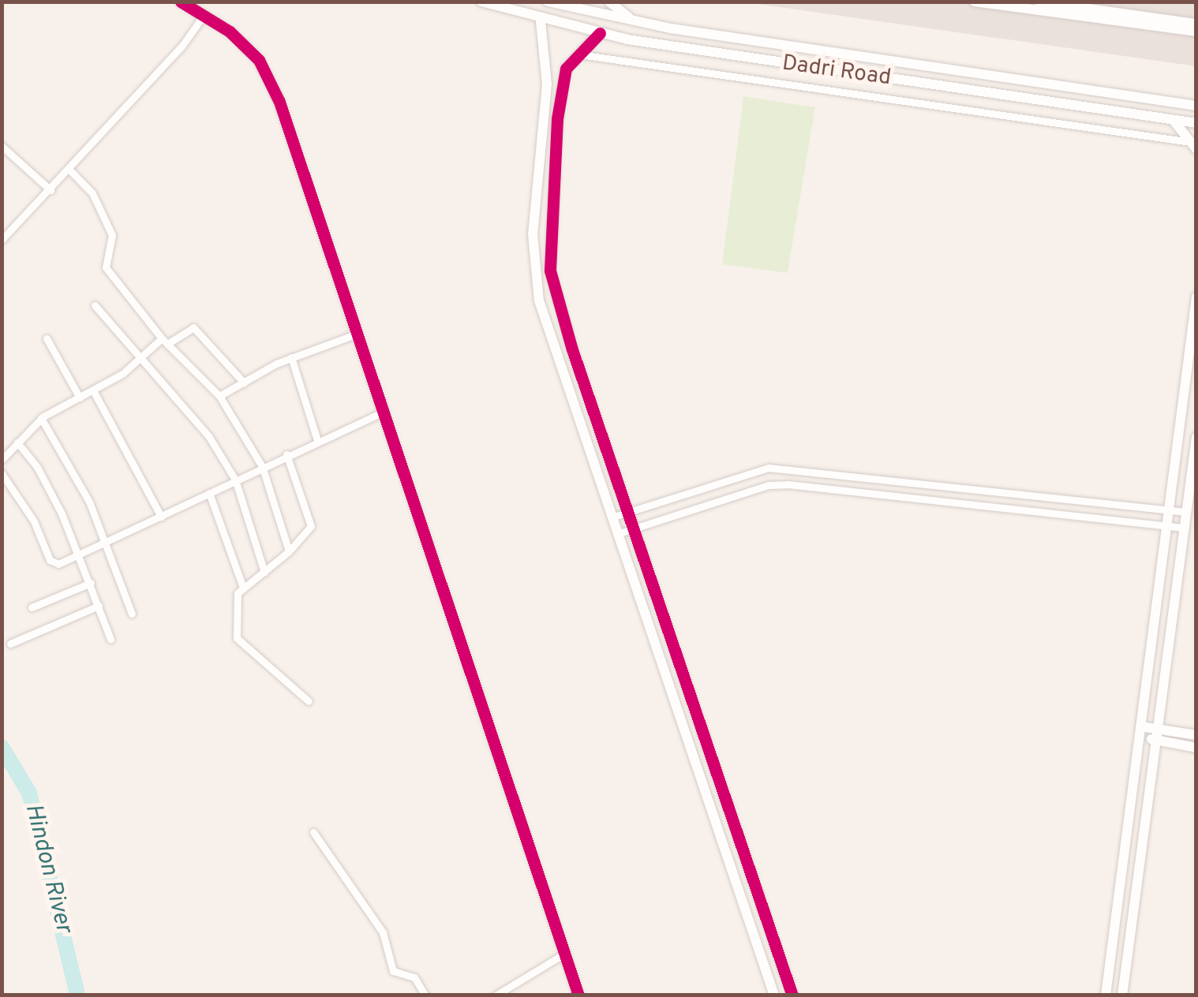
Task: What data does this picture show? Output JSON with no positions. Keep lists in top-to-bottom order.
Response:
{
  "streets": {
    "street": ["Dadri Road"]
  },
  "water": ["Hindon River"]
}
